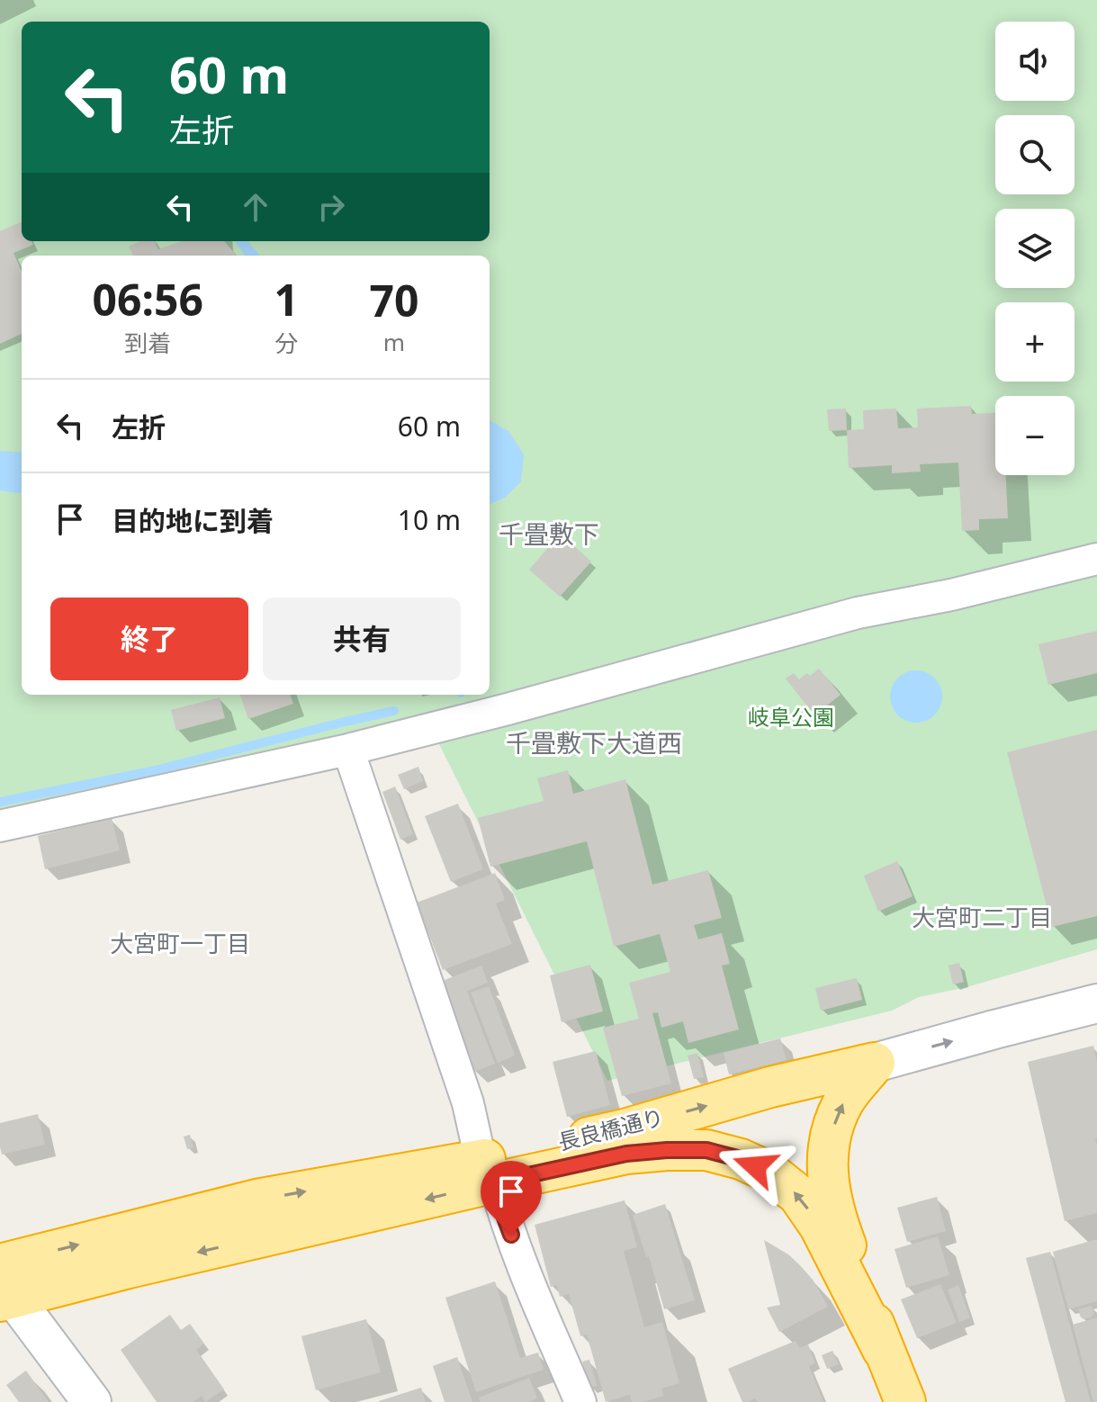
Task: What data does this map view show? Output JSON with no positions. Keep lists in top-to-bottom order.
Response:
{
  "streets": {
    "highway": ["長良橋通り"]
  },
  "districts": [
    "千畳敷下",
    "千畳敷下大道西",
    "大宮町二丁目",
    "大宮町一丁目"
  ],
  "parks": ["岐阜公園"],
  "page": {
    "map_buttons": ["+", "−"],
    "turn": ["60 m", "左折"],
    "eta": [
      "06:56",
      "到着",
      "1",
      "分",
      "70",
      "m"
    ],
    "list": [
      {
        "name": "左折",
        "value": "60 m"
      },
      {
        "name": "目的地に到着",
        "value": "10 m"
      }
    ],
    "buttons": ["終了", "共有"]
  }
}
